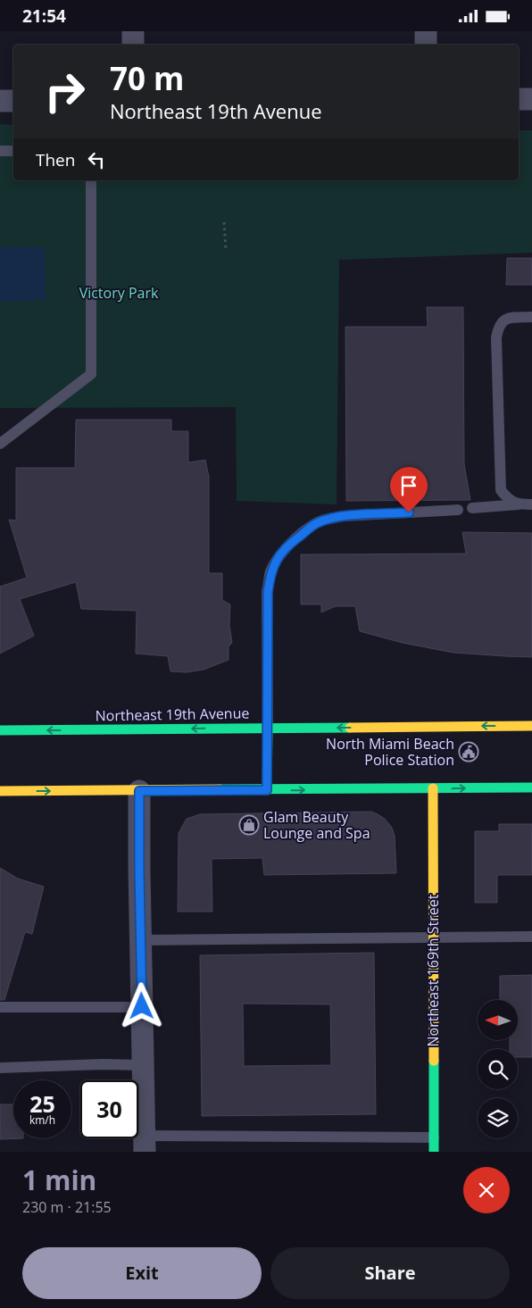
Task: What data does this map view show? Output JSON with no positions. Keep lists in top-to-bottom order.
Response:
{
  "streets": {
    "street": ["Northeast 19th Avenue", "Northeast 169th Street"]
  },
  "parks": ["Victory Park"],
  "places": {
    "public building": ["North Miami Beach Police Station"],
    "shop": ["Glam Beauty Lounge and Spa"]
  },
  "north": "left",
  "page": {
    "status": "21:54",
    "turn": ["70 m", "Northeast 19th Avenue"],
    "then": "Then",
    "speed": "25 km/h",
    "limit": "30",
    "heading": ["1 min", "230 m · 21:55"],
    "buttons": ["Exit", "Share"]
  }
}
